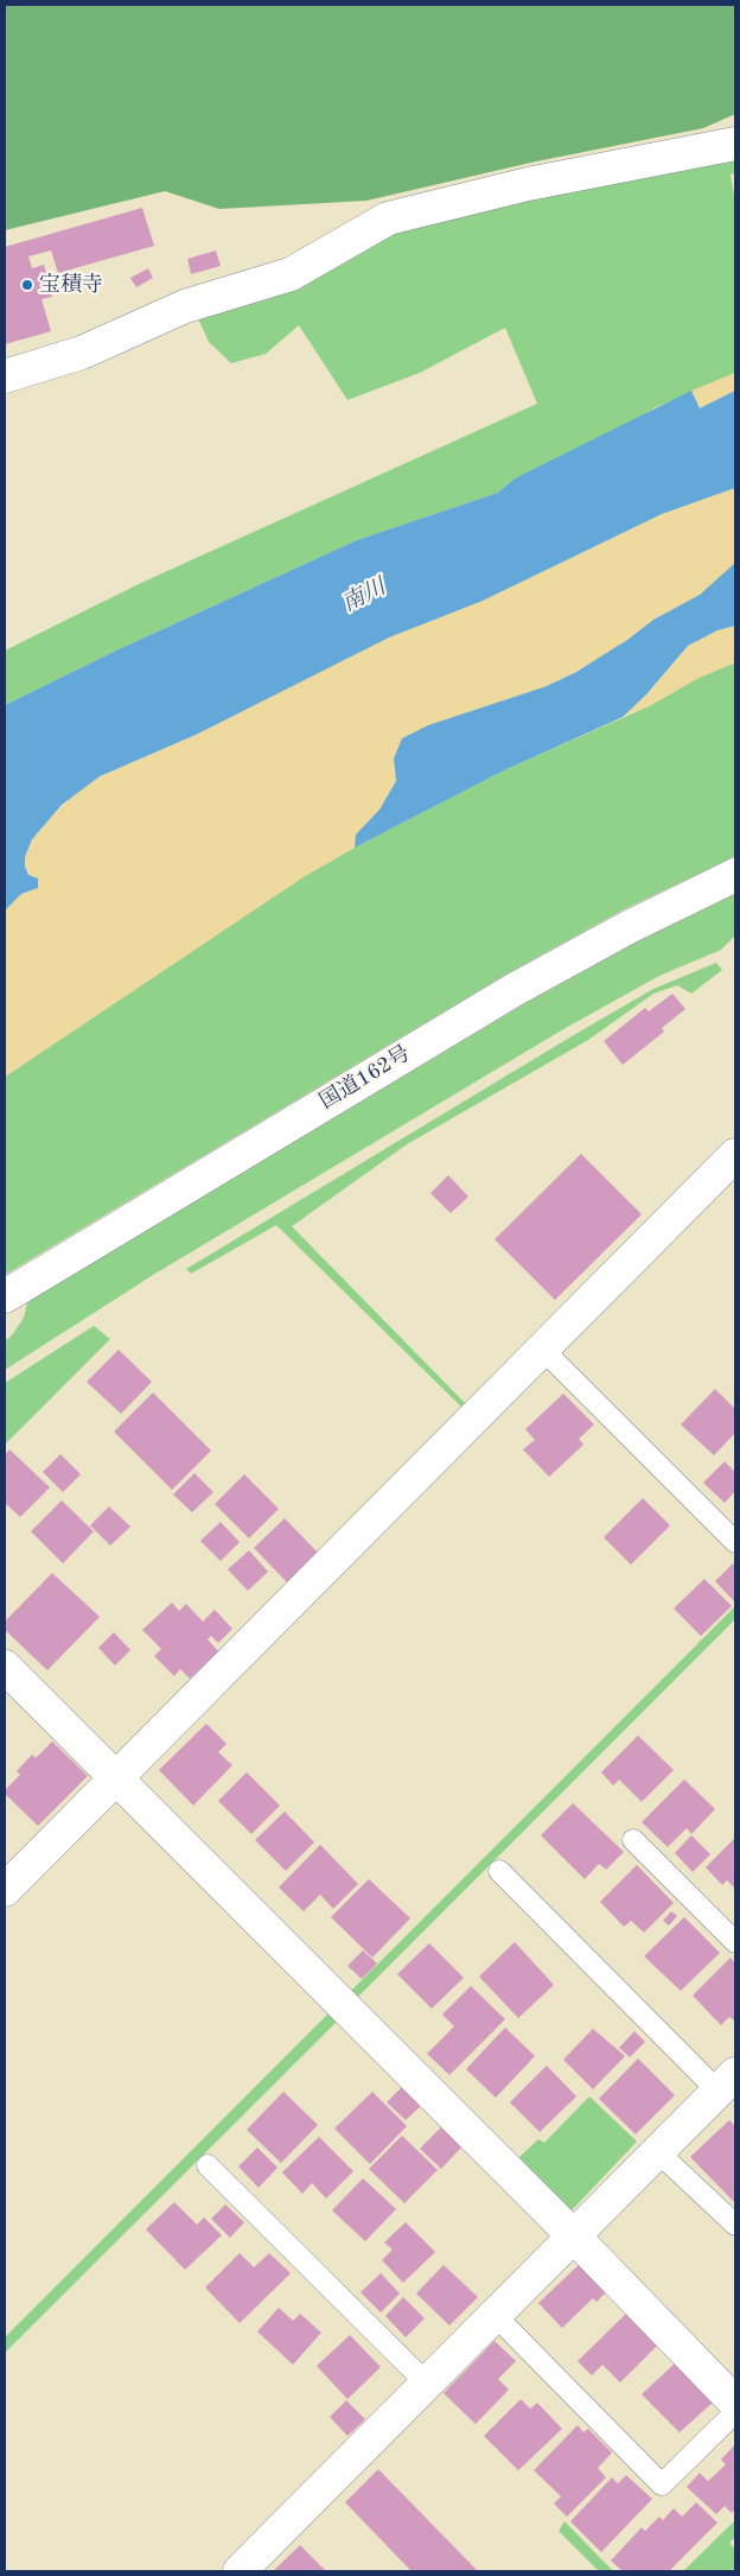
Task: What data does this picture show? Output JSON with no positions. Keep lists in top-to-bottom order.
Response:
{
  "streets": {
    "main road": ["国道162号"]
  },
  "water": ["南川"],
  "places": ["宝積寺"]
}
